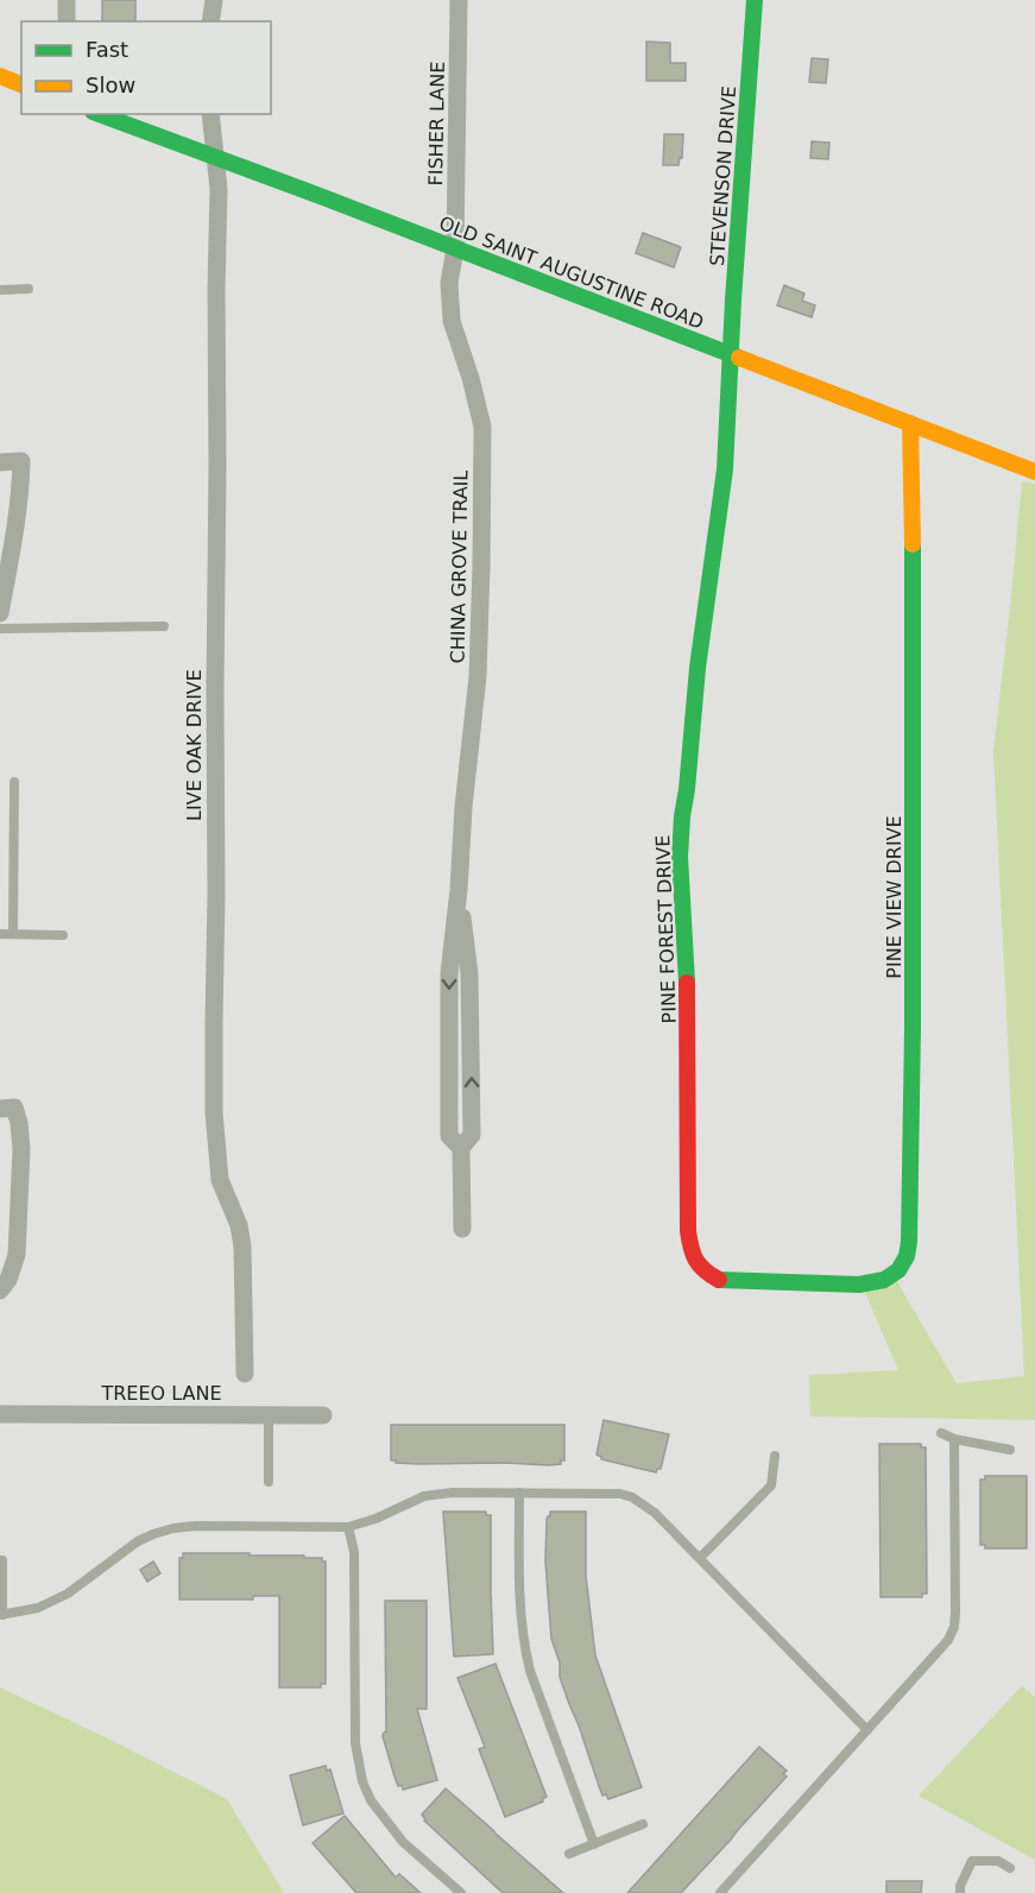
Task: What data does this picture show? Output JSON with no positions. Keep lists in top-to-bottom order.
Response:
{
  "streets": {
    "street": [
      "FISHER LANE",
      "STEVENSON DRIVE",
      "OLD SAINT AUGUSTINE ROAD",
      "CHINA GROVE TRAIL",
      "LIVE OAK DRIVE",
      "PINE VIEW DRIVE",
      "PINE FOREST DRIVE",
      "TREEO LANE"
    ]
  },
  "crossings": [
    ["FISHER LANE", "OLD SAINT AUGUSTINE ROAD"],
    ["FISHER LANE", "CHINA GROVE TRAIL"],
    ["STEVENSON DRIVE", "OLD SAINT AUGUSTINE ROAD"],
    ["STEVENSON DRIVE", "PINE FOREST DRIVE"],
    ["OLD SAINT AUGUSTINE ROAD", "CHINA GROVE TRAIL"],
    ["OLD SAINT AUGUSTINE ROAD", "LIVE OAK DRIVE"],
    ["OLD SAINT AUGUSTINE ROAD", "PINE VIEW DRIVE"],
    ["OLD SAINT AUGUSTINE ROAD", "PINE FOREST DRIVE"],
    ["PINE VIEW DRIVE", "PINE FOREST DRIVE"]
  ],
  "legend": ["Fast", "Slow"]
}
